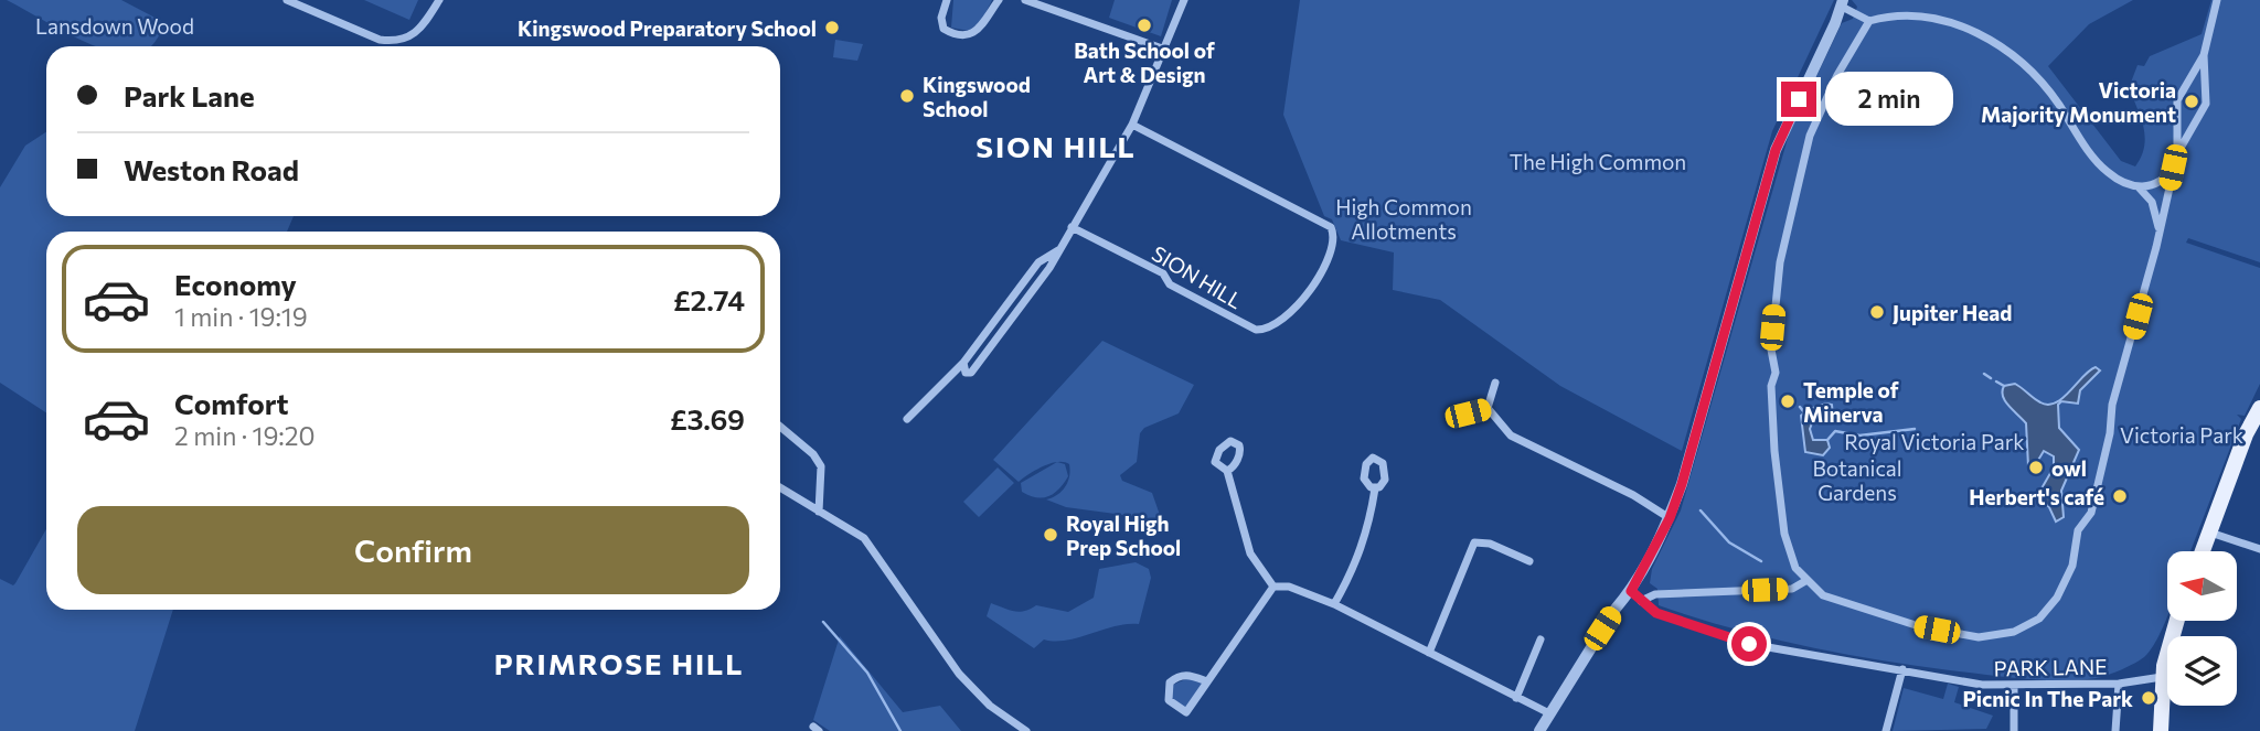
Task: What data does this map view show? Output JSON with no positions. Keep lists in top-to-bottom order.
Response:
{
  "streets": {
    "street": ["SION HILL", "PARK LANE"]
  },
  "districts": ["SION HILL", "PRIMROSE HILL"],
  "parks": [
    "Lansdown Wood",
    "The High Common",
    "High Common Allotments",
    "Victoria Park",
    "Royal Victoria Park",
    "Botanical Gardens"
  ],
  "places": [
    "Bath School of Art & Design",
    "Kingswood Preparatory School",
    "Kingswood School",
    "Victoria Majority Monument",
    "Jupiter Head",
    "Temple of Minerva",
    "owl",
    "Herbert's café",
    "Royal High Prep School",
    "Picnic In The Park"
  ],
  "north": "left",
  "page": {
    "banner": ["Park Lane", "Weston Road"],
    "bubble": "2 min",
    "list": [
      {
        "name": "Economy",
        "note": "1 min · 19:19",
        "value": "£2.74"
      },
      {
        "name": "Comfort",
        "note": "2 min · 19:20",
        "value": "£3.69"
      }
    ],
    "buttons": "Confirm"
  }
}
